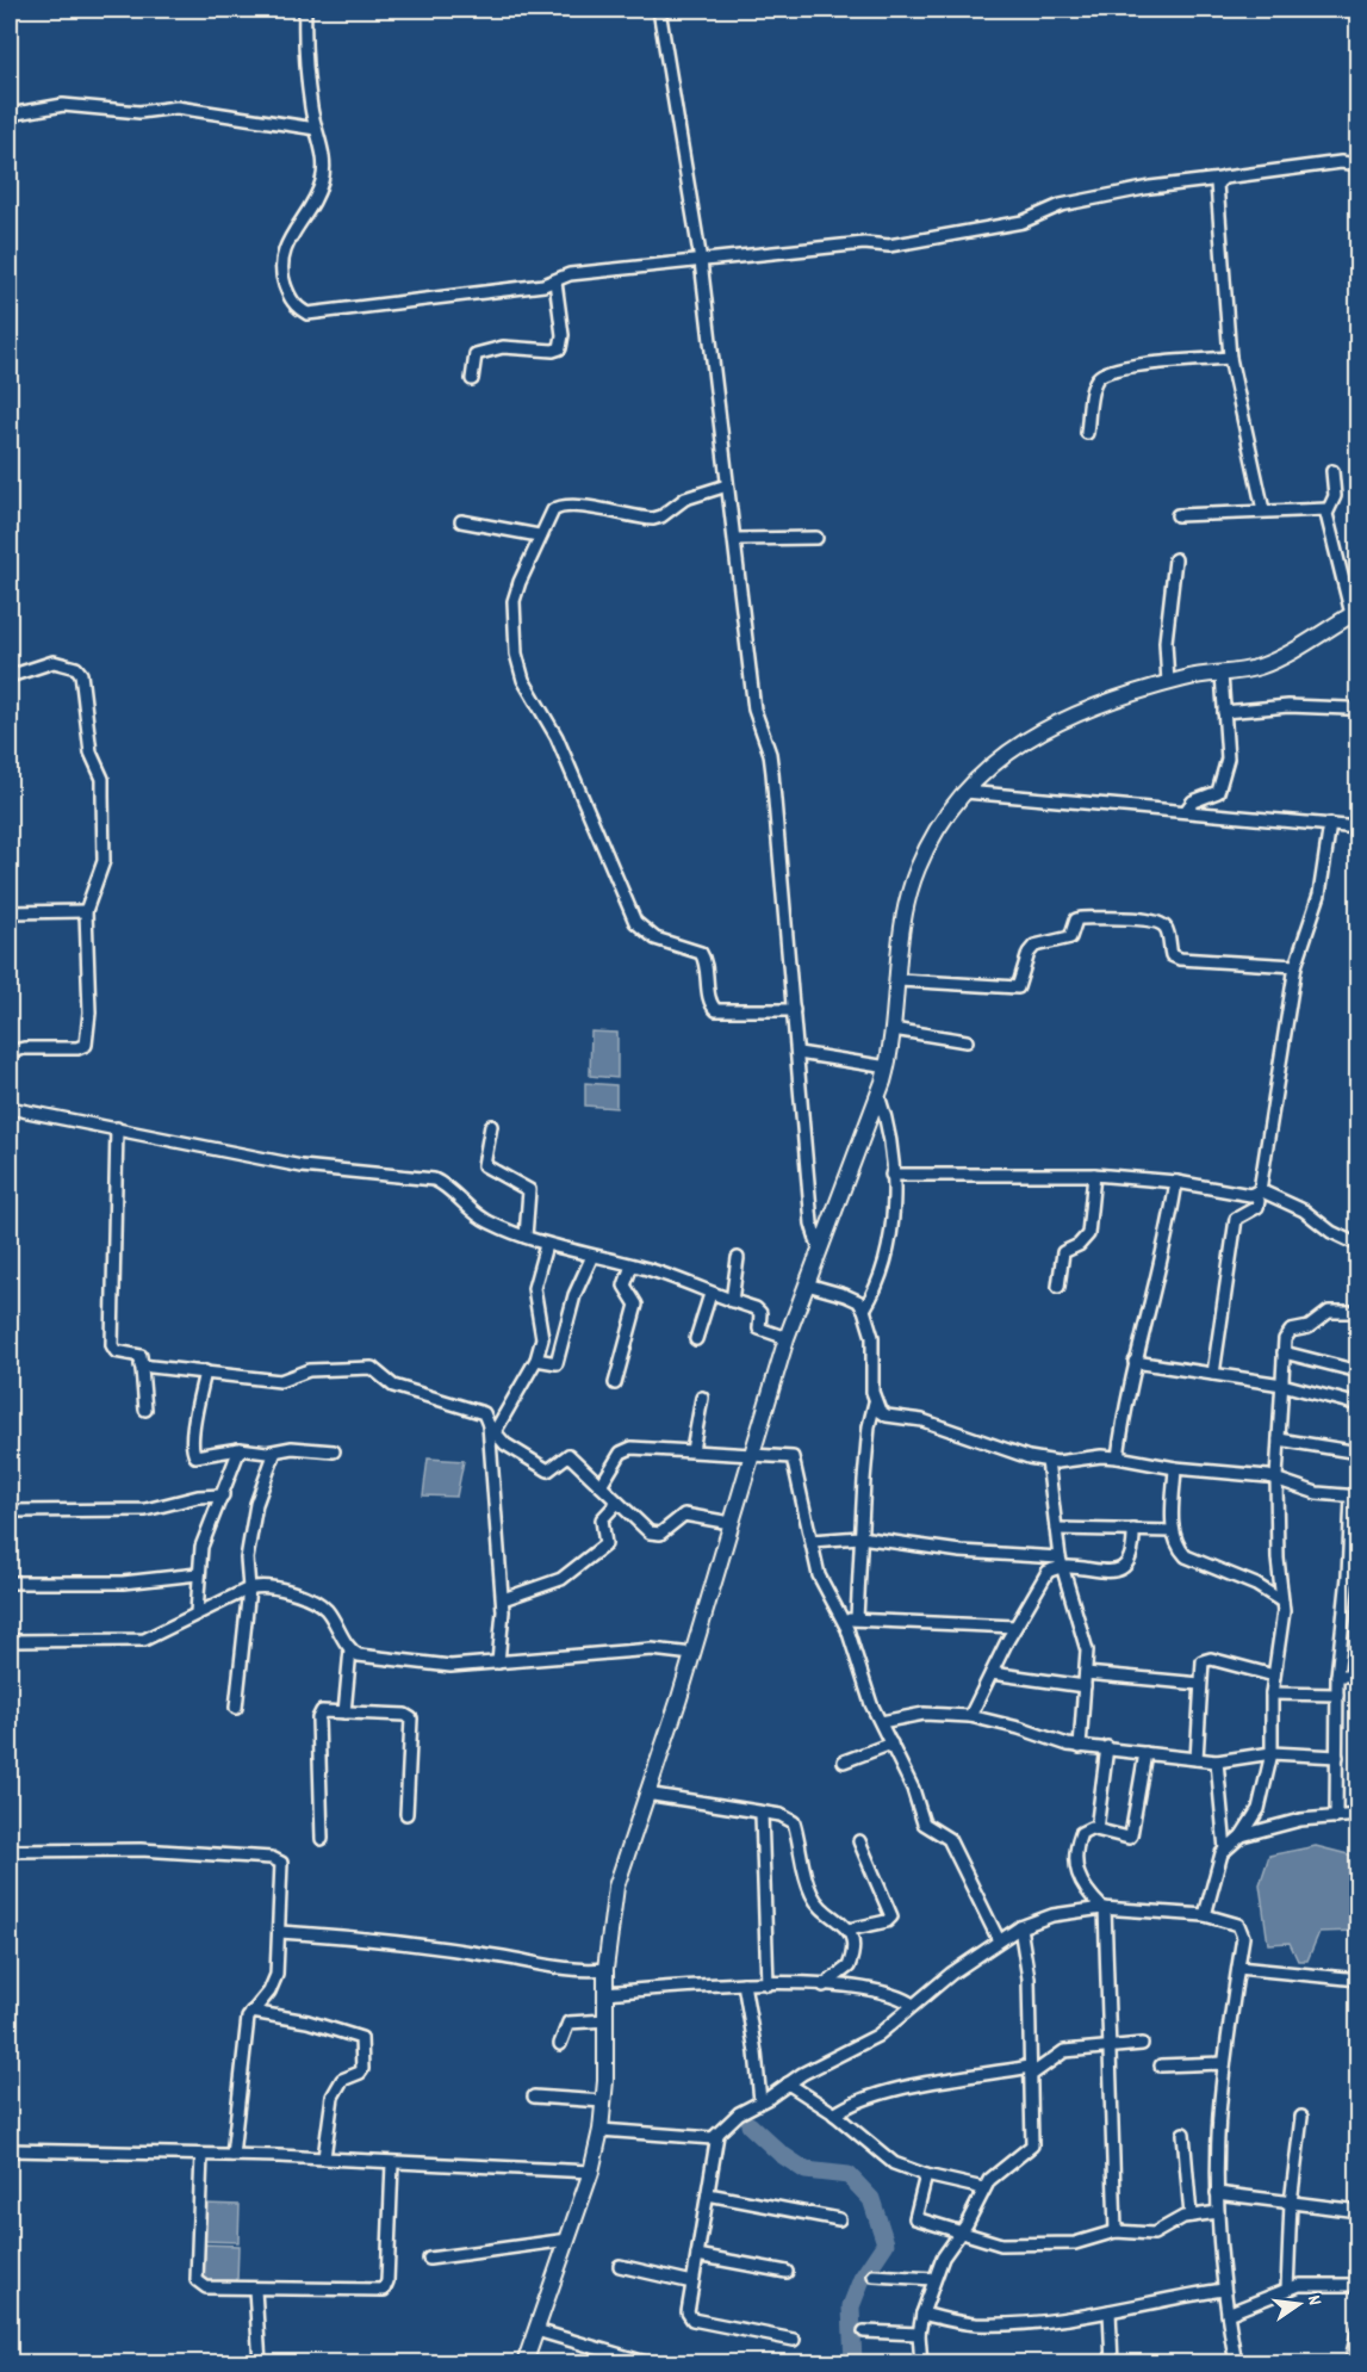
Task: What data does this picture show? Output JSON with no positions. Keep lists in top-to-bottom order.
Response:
{
  "north": "right"
}
